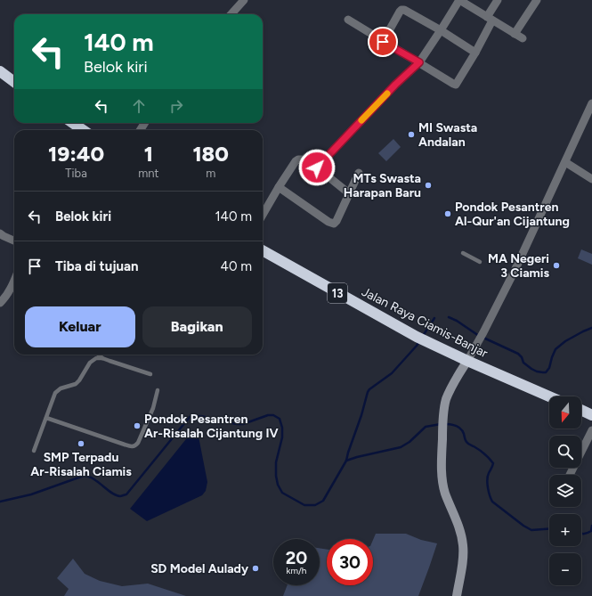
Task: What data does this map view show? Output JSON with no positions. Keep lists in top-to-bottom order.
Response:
{
  "streets": {
    "highway": ["13", "Jalan Raya Ciamis-Banjar"]
  },
  "places": [
    "MI Swasta Andalan",
    "MTs Swasta Harapan Baru",
    "Pondok Pesantren Al-Qur'an Cijantung",
    "MA Negeri 3 Ciamis",
    "Pondok Pesantren Ar-Risalah Cijantung IV",
    "SMP Terpadu Ar-Risalah Ciamis",
    "SD Model Aulady"
  ],
  "north": "bottom",
  "page": {
    "turn": ["140 m", "Belok kiri"],
    "eta": [
      "19:40",
      "Tiba",
      "1",
      "mnt",
      "180",
      "m"
    ],
    "list": [
      {
        "name": "Belok kiri",
        "value": "140 m"
      },
      {
        "name": "Tiba di tujuan",
        "value": "40 m"
      }
    ],
    "buttons": ["Keluar", "Bagikan"],
    "map_buttons": ["+", "−"],
    "speed": "20 km/h",
    "limit": "30"
  }
}
